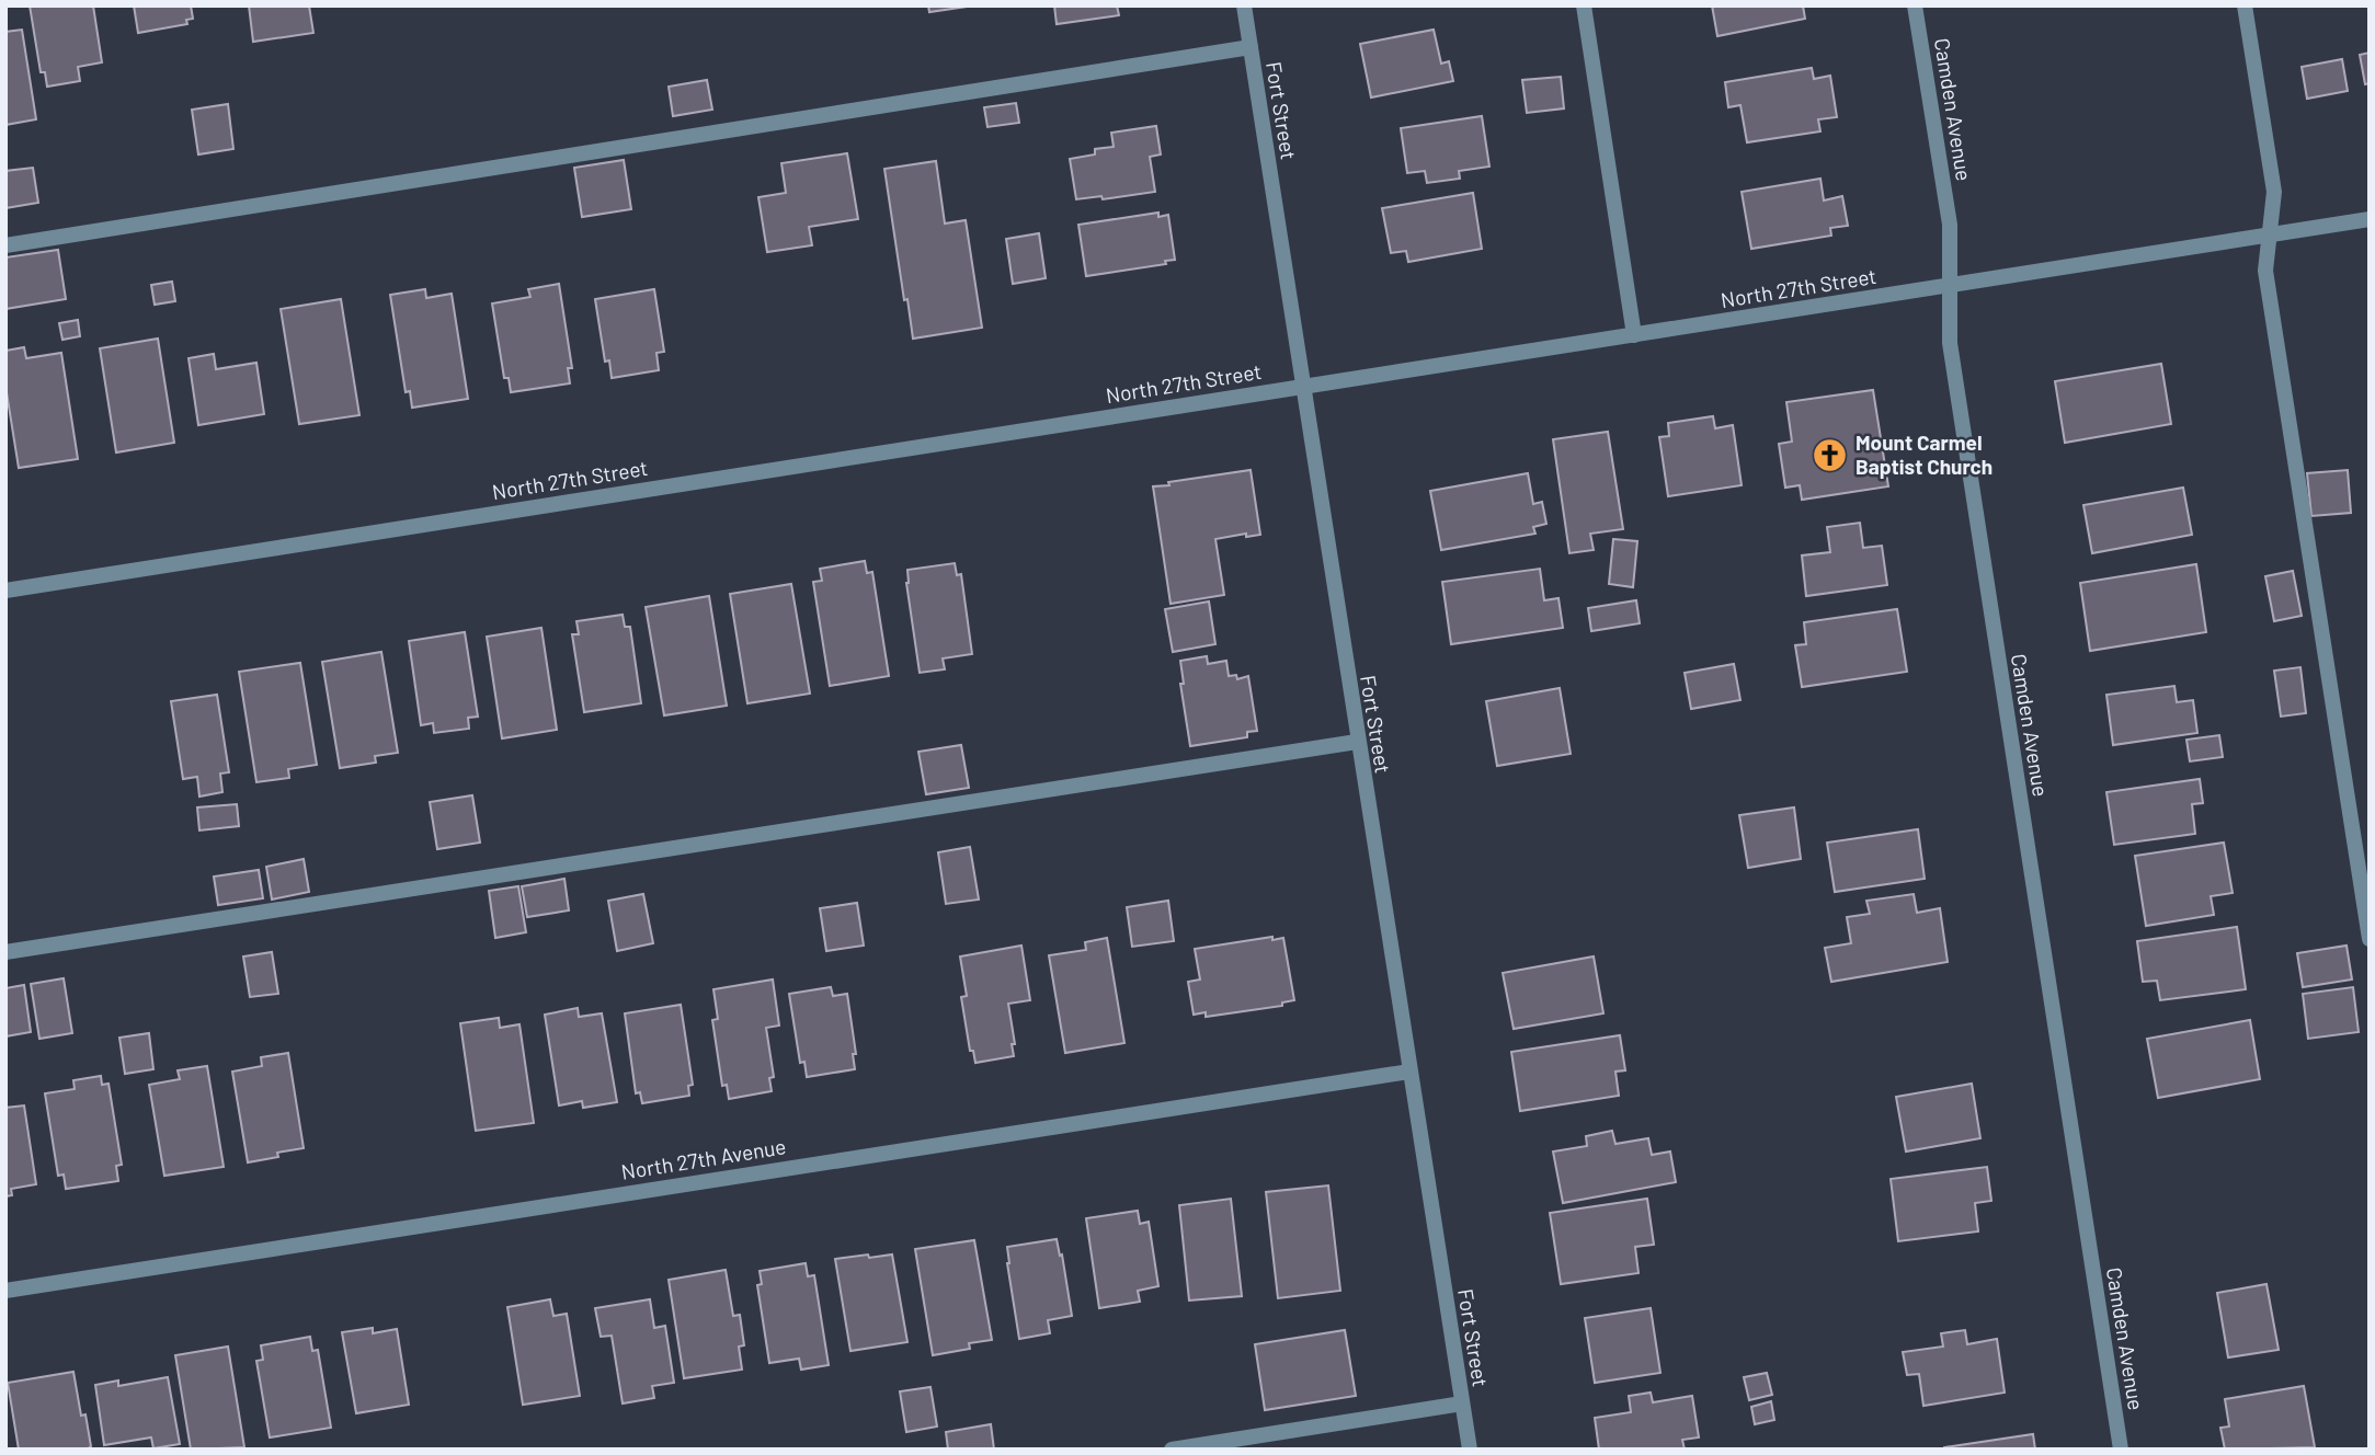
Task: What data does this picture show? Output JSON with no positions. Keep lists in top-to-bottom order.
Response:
{
  "streets": {
    "street": [
      "Camden Avenue",
      "Fort Street",
      "North 27th Street",
      "North 27th Avenue"
    ]
  },
  "crossings": [
    ["Camden Avenue", "North 27th Street"],
    ["Fort Street", "North 27th Street"],
    ["Fort Street", "North 27th Avenue"]
  ],
  "places": {
    "church": ["Mount Carmel Baptist Church"]
  }
}
